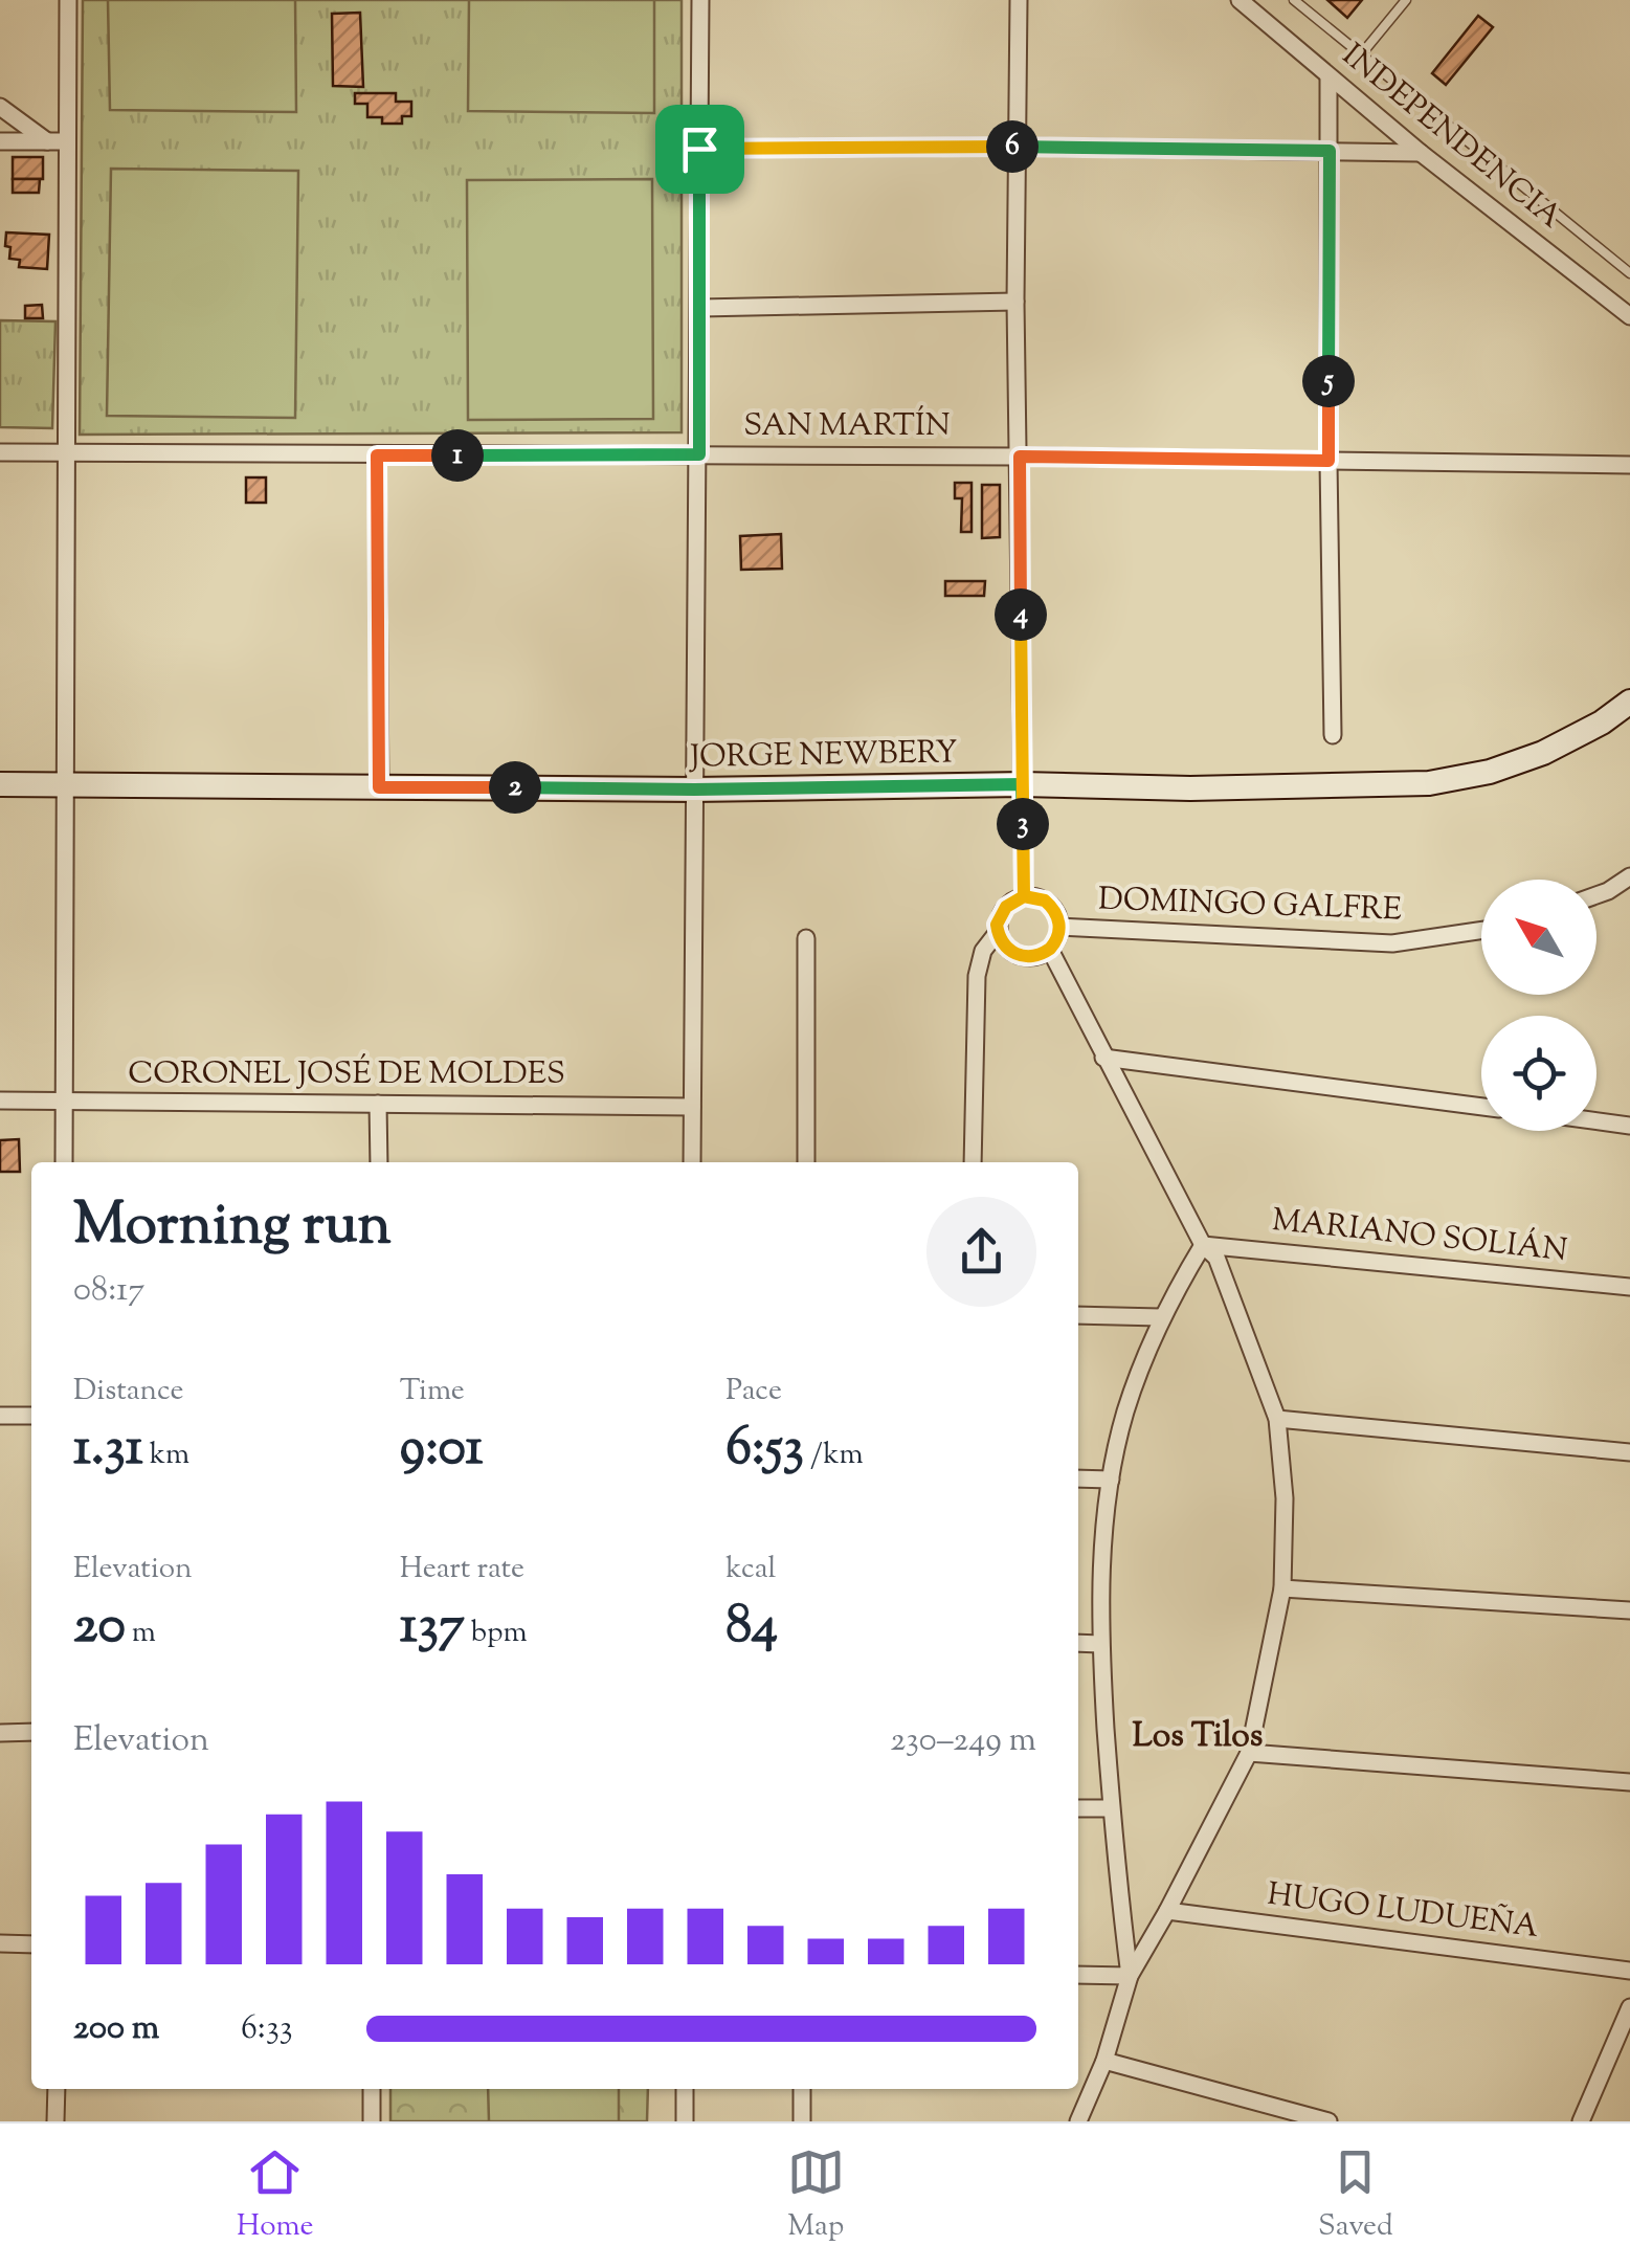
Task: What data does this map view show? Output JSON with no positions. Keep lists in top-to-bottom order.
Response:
{
  "streets": {
    "main road": ["JORGE NEWBERY"],
    "street": [
      "INDEPENDENCIA",
      "SAN MARTÍN",
      "DOMINGO GALFRE",
      "CORONEL JOSÉ DE MOLDES",
      "MARIANO SOLIÁN",
      "HUGO LUDUEÑA"
    ]
  },
  "districts": ["Los Tilos"],
  "north": "top left",
  "page": {
    "pins": [
      "6",
      "5",
      "1",
      "4",
      "2",
      "3"
    ],
    "heading": ["Morning run", "08:17"],
    "stats": [
      ["Distance", "1.31 km"],
      ["Time", "9:01"],
      ["Pace", "6:53 /km"],
      ["Elevation", "20 m"],
      ["Heart rate", "137 bpm"],
      ["kcal", "84"]
    ],
    "chart": ["Elevation", "230–249 m"],
    "list": [
      {
        "name": "200 m",
        "note": "6:33"
      }
    ],
    "tabs": ["Home", "Map", "Saved"]
  }
}
